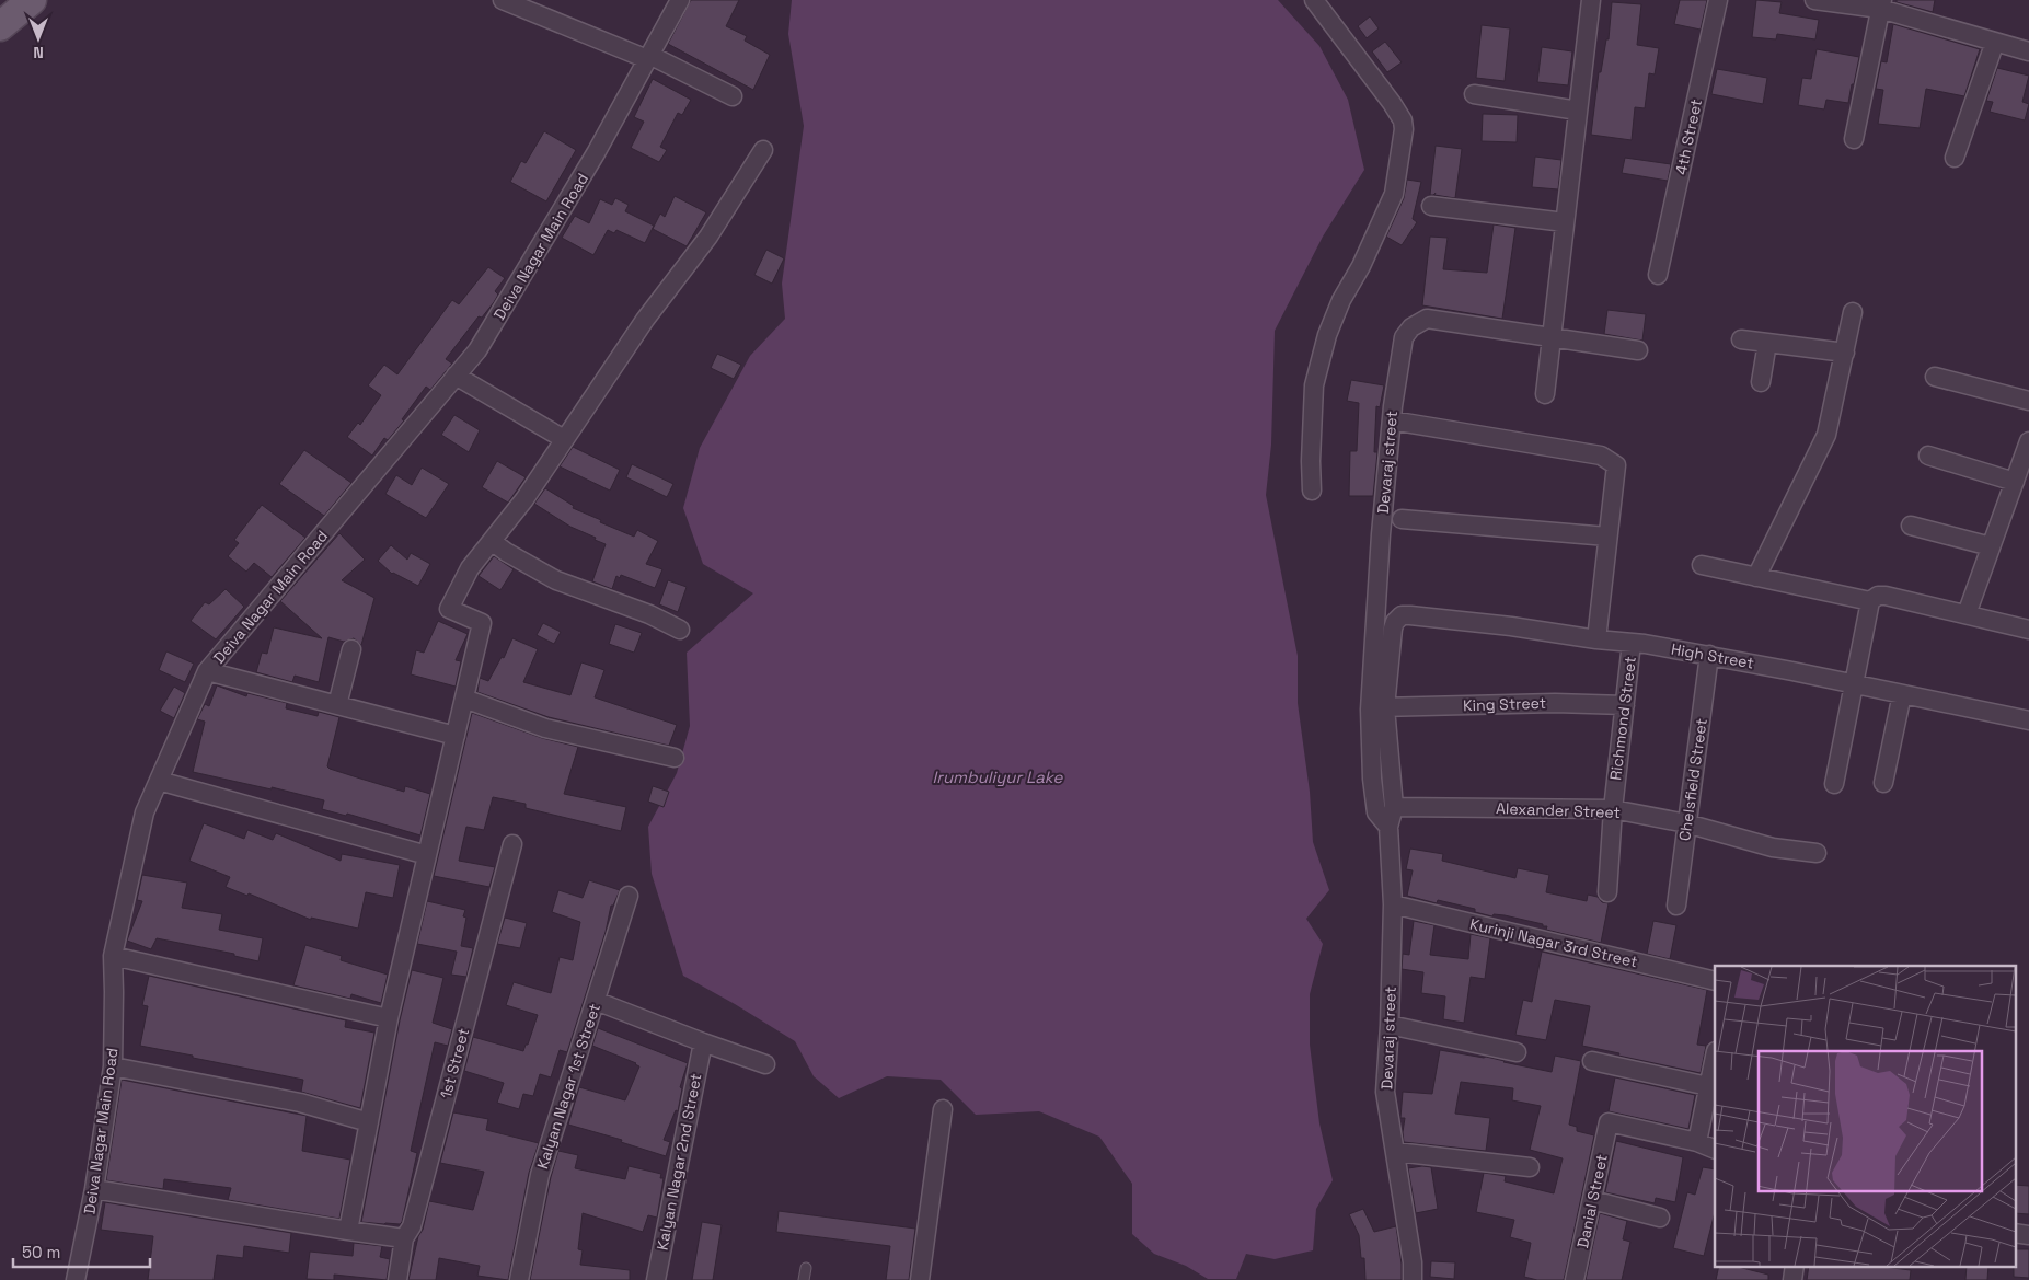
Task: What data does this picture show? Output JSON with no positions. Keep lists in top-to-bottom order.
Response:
{
  "streets": {
    "street": [
      "4th Street",
      "Deiva Nagar Main Road",
      "Devaraj street",
      "High Street",
      "King Street",
      "Richmond Street",
      "Chelsfield Street",
      "Alexander Street",
      "Kurinji Nagar 3rd Street",
      "1st Street",
      "Kalyan Nagar 1st Street",
      "Kalyan Nagar 2nd Street",
      "Danial Street"
    ]
  },
  "crossings": [
    ["Devaraj street", "High Street"],
    ["Devaraj street", "King Street"],
    ["Devaraj street", "Alexander Street"],
    ["Devaraj street", "Kurinji Nagar 3rd Street"],
    ["High Street", "Richmond Street"],
    ["High Street", "Chelsfield Street"],
    ["King Street", "Richmond Street"],
    ["Richmond Street", "Alexander Street"],
    ["Chelsfield Street", "Alexander Street"]
  ],
  "water": ["Irumbuliyur Lake"],
  "scale_bar": "50 m",
  "north": "bottom"
}
